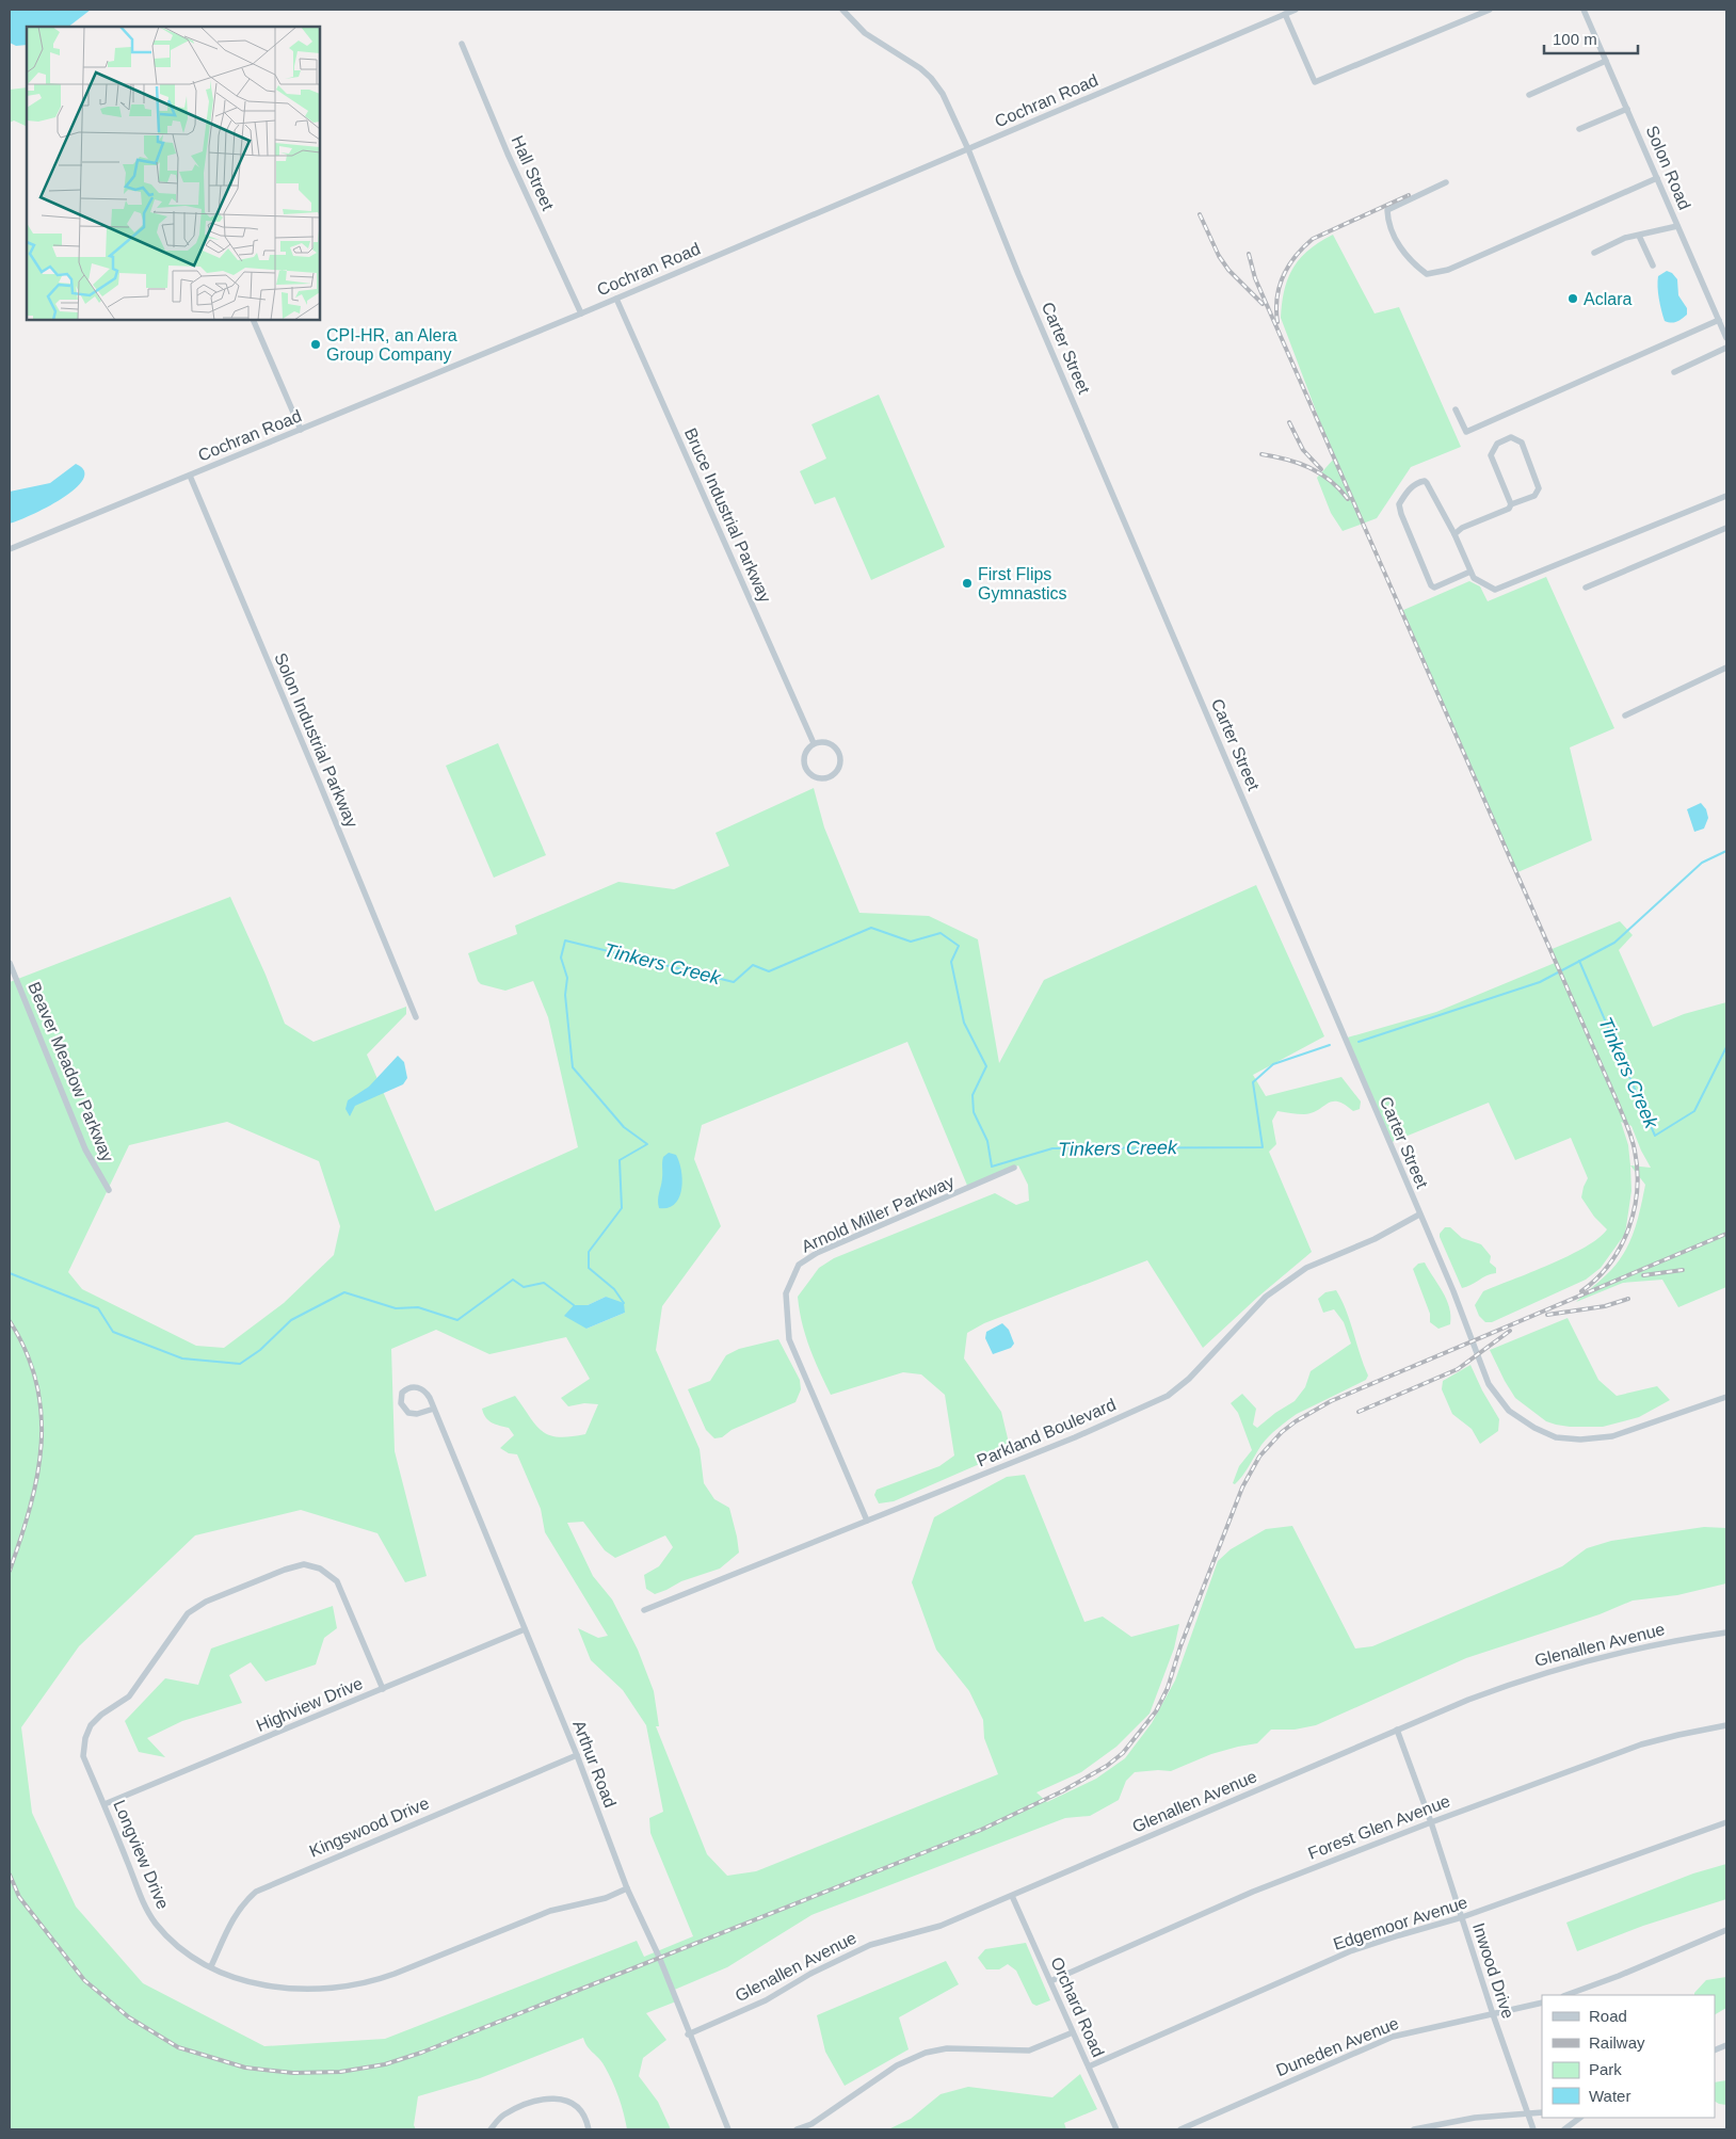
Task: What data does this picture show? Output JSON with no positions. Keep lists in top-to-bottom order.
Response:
{
  "streets": {
    "street": [
      "Cochran Road",
      "Solon Road",
      "Hall Street",
      "Carter Street",
      "Bruce Industrial Parkway",
      "Solon Industrial Parkway",
      "Beaver Meadow Parkway",
      "Arnold Miller Parkway",
      "Parkland Boulevard",
      "Glenallen Avenue",
      "Highview Drive",
      "Arthur Road",
      "Kingswood Drive",
      "Forest Glen Avenue",
      "Longview Drive",
      "Edgemoor Avenue",
      "Inwood Drive",
      "Orchard Road",
      "Duneden Avenue"
    ]
  },
  "crossings": [
    ["Cochran Road", "Hall Street"],
    ["Cochran Road", "Carter Street"],
    ["Cochran Road", "Bruce Industrial Parkway"],
    ["Cochran Road", "Solon Industrial Parkway"],
    ["Carter Street", "Parkland Boulevard"],
    ["Arnold Miller Parkway", "Parkland Boulevard"],
    ["Glenallen Avenue", "Arthur Road"],
    ["Glenallen Avenue", "Inwood Drive"],
    ["Glenallen Avenue", "Orchard Road"],
    ["Highview Drive", "Arthur Road"],
    ["Highview Drive", "Longview Drive"],
    ["Arthur Road", "Kingswood Drive"],
    ["Arthur Road", "Longview Drive"],
    ["Kingswood Drive", "Longview Drive"],
    ["Forest Glen Avenue", "Inwood Drive"],
    ["Forest Glen Avenue", "Orchard Road"],
    ["Edgemoor Avenue", "Inwood Drive"],
    ["Edgemoor Avenue", "Orchard Road"],
    ["Inwood Drive", "Duneden Avenue"]
  ],
  "water": ["Tinkers Creek"],
  "places": ["Aclara", "CPI-HR, an Alera Group Company", "First Flips Gymnastics"],
  "legend": [
    "Road",
    "Railway",
    "Park",
    "Water"
  ],
  "scale_bar": "100 m"
}
